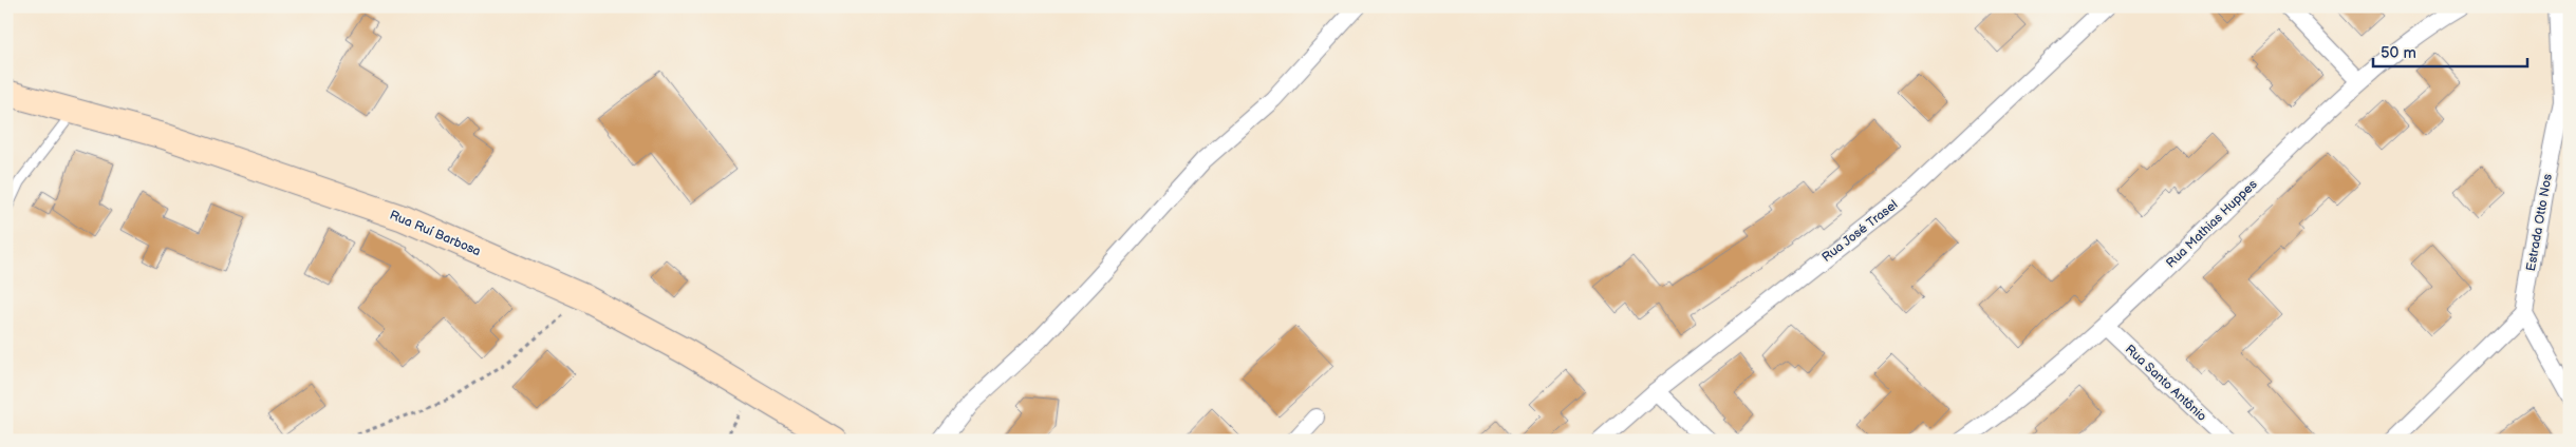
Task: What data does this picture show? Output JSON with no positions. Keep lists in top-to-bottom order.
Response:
{
  "streets": {
    "main road": ["Rua Ruí Barbosa"],
    "street": [
      "Estrada Otto Nos",
      "Rua Mathias Huppes",
      "Rua José Trasel",
      "Rua Santo Antônio"
    ]
  },
  "crossings": [
    ["Rua Mathias Huppes", "Rua Santo Antônio"]
  ],
  "scale_bar": "50 m"
}
